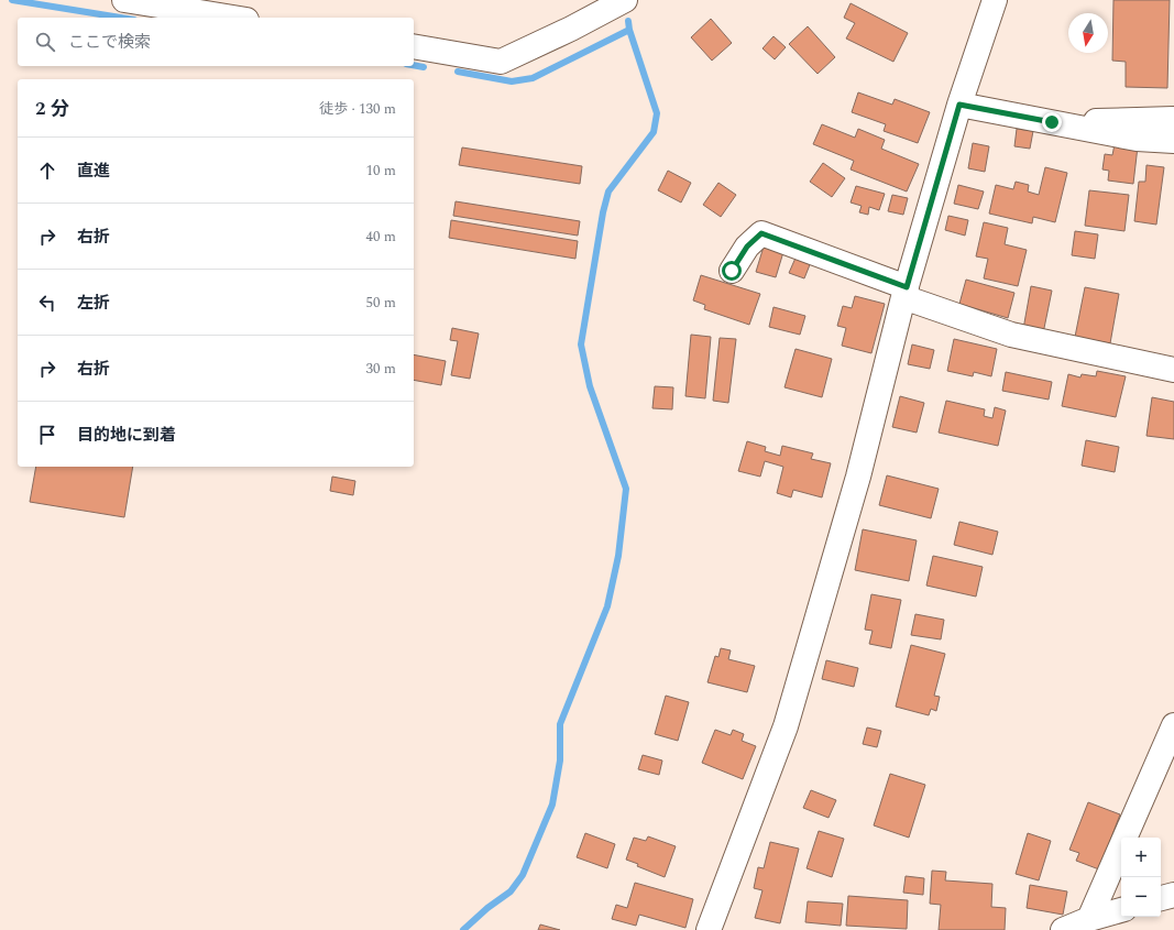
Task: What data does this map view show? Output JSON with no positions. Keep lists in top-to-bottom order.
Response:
{
  "north": "bottom",
  "page": {
    "search": "ここで検索",
    "heading": ["2 分", "徒歩 · 130 m"],
    "list": [
      ["直進", "10 m"],
      ["右折", "40 m"],
      ["左折", "50 m"],
      ["右折", "30 m"],
      "目的地に到着"
    ],
    "map_buttons": ["+", "−"]
  }
}
